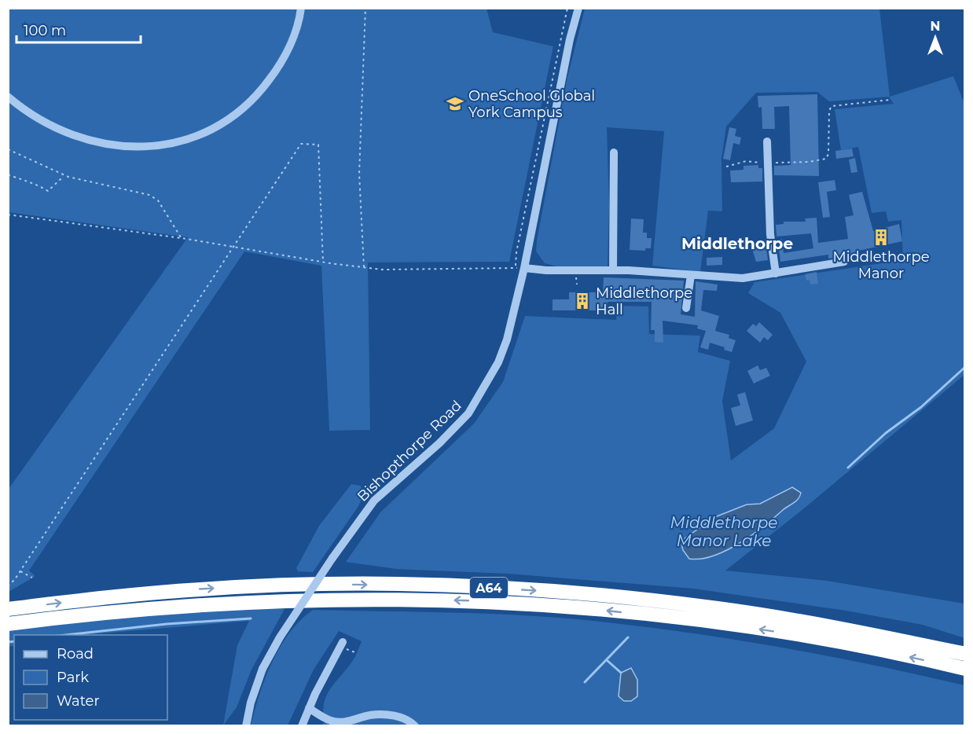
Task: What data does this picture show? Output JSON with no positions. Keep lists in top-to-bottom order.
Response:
{
  "streets": {
    "highway": ["A64"],
    "street": ["Bishopthorpe Road"]
  },
  "districts": ["Middlethorpe"],
  "water": ["Middlethorpe Manor Lake"],
  "places": {
    "school or university": ["OneSchool Global York Campus"],
    "building": ["Middlethorpe Manor", "Middlethorpe Hall"]
  },
  "legend": ["Road", "Park", "Water"],
  "scale_bar": "100 m",
  "north": "top"
}
